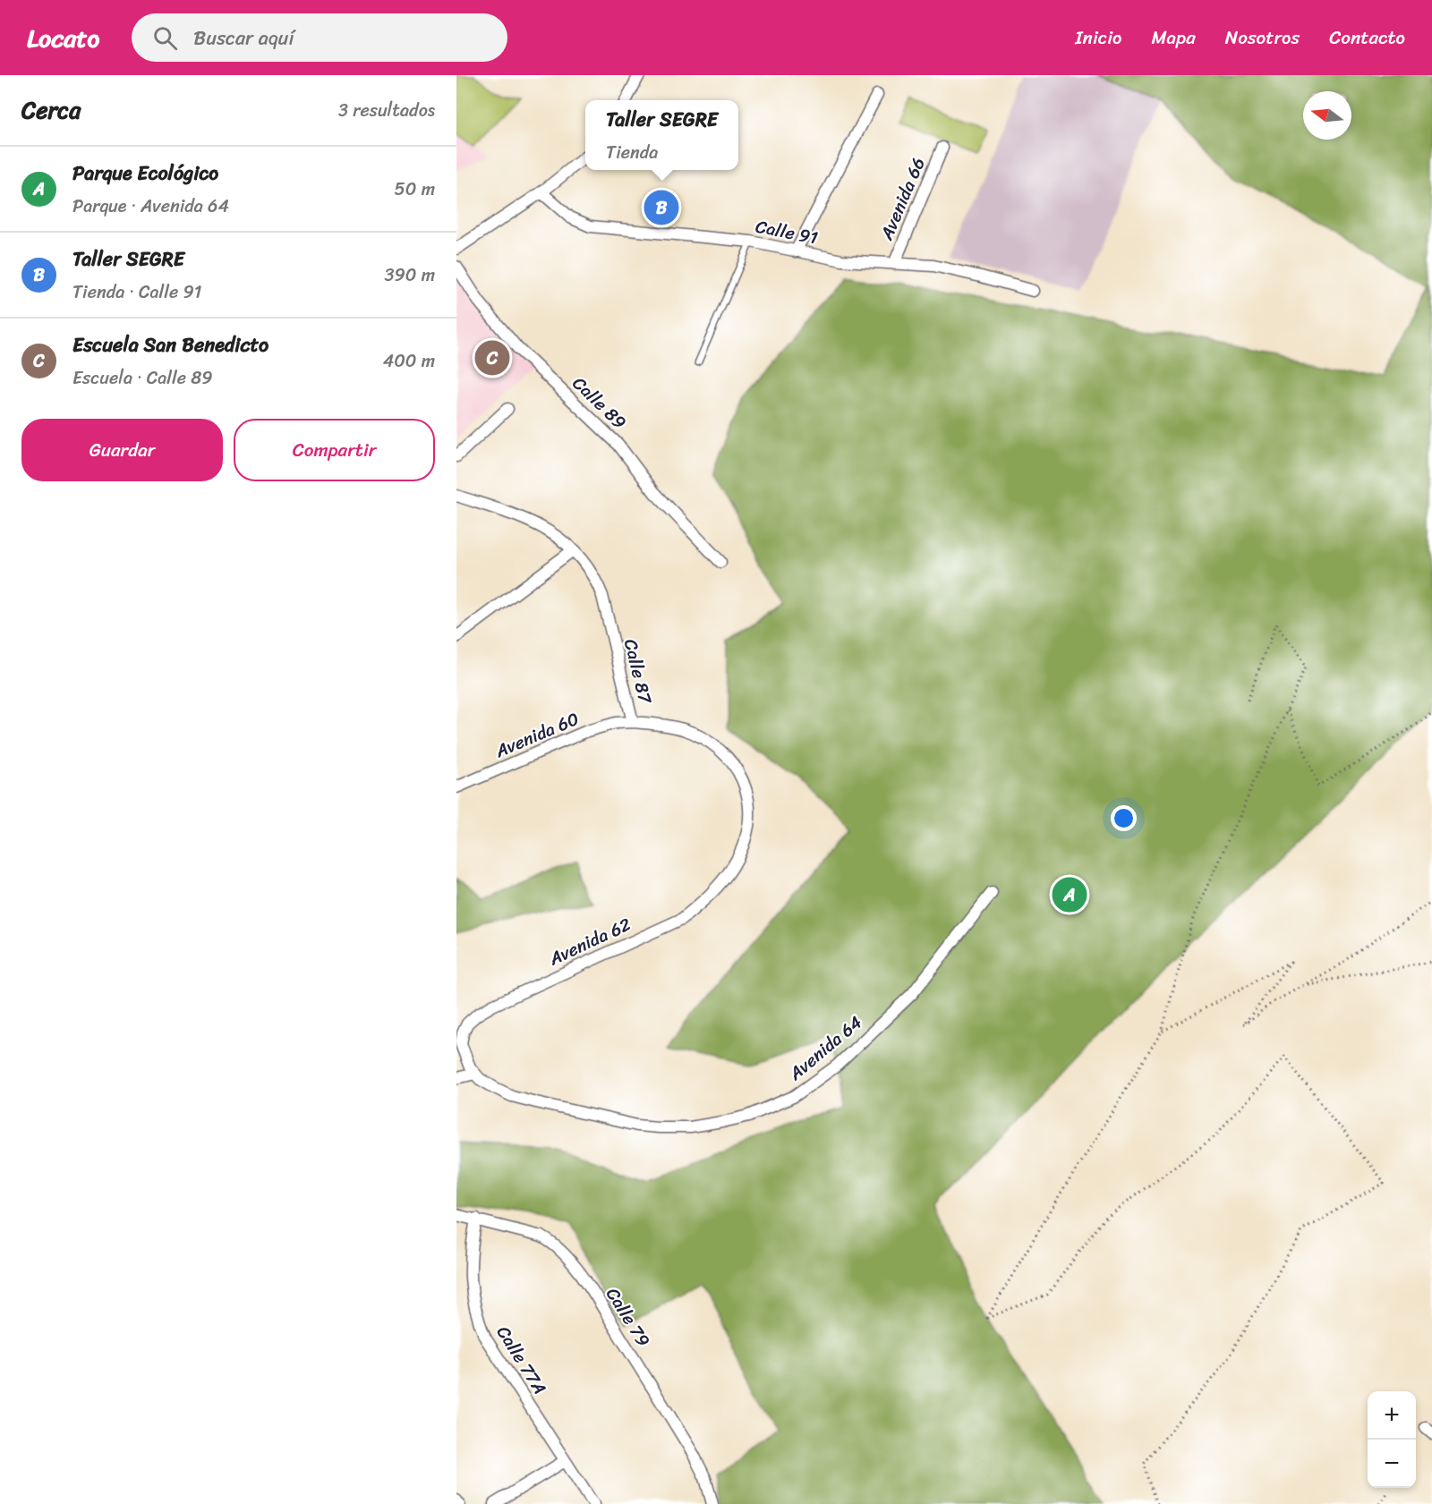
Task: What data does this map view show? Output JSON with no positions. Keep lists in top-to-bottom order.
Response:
{
  "streets": {
    "street": [
      "Avenida 66",
      "Calle 91",
      "Calle 89",
      "Calle 87",
      "Avenida 60",
      "Avenida 62",
      "Avenida 64",
      "Calle 79",
      "Calle 77A"
    ]
  },
  "crossings": [
    ["Avenida 66", "Calle 91"],
    ["Calle 87", "Avenida 60"],
    ["Calle 87", "Avenida 62"],
    ["Avenida 62", "Avenida 64"],
    ["Calle 79", "Calle 77A"]
  ],
  "north": "left",
  "page": {
    "header": "Locato",
    "search": "Buscar aquí",
    "nav": [
      "Inicio",
      "Mapa",
      "Nosotros",
      "Contacto"
    ],
    "heading": ["Cerca", "3 resultados"],
    "popup": ["Taller SEGRE", "Tienda"],
    "list": [
      {
        "mark": "A",
        "name": "Parque Ecológico",
        "note": "Parque · Avenida 64",
        "value": "50 m"
      },
      {
        "mark": "B",
        "name": "Taller SEGRE",
        "note": "Tienda · Calle 91",
        "value": "390 m"
      },
      {
        "mark": "C",
        "name": "Escuela San Benedicto",
        "note": "Escuela · Calle 89",
        "value": "400 m"
      }
    ],
    "pins": ["B", "C", "A"],
    "buttons": ["Guardar", "Compartir"],
    "map_buttons": ["+", "−"]
  }
}
